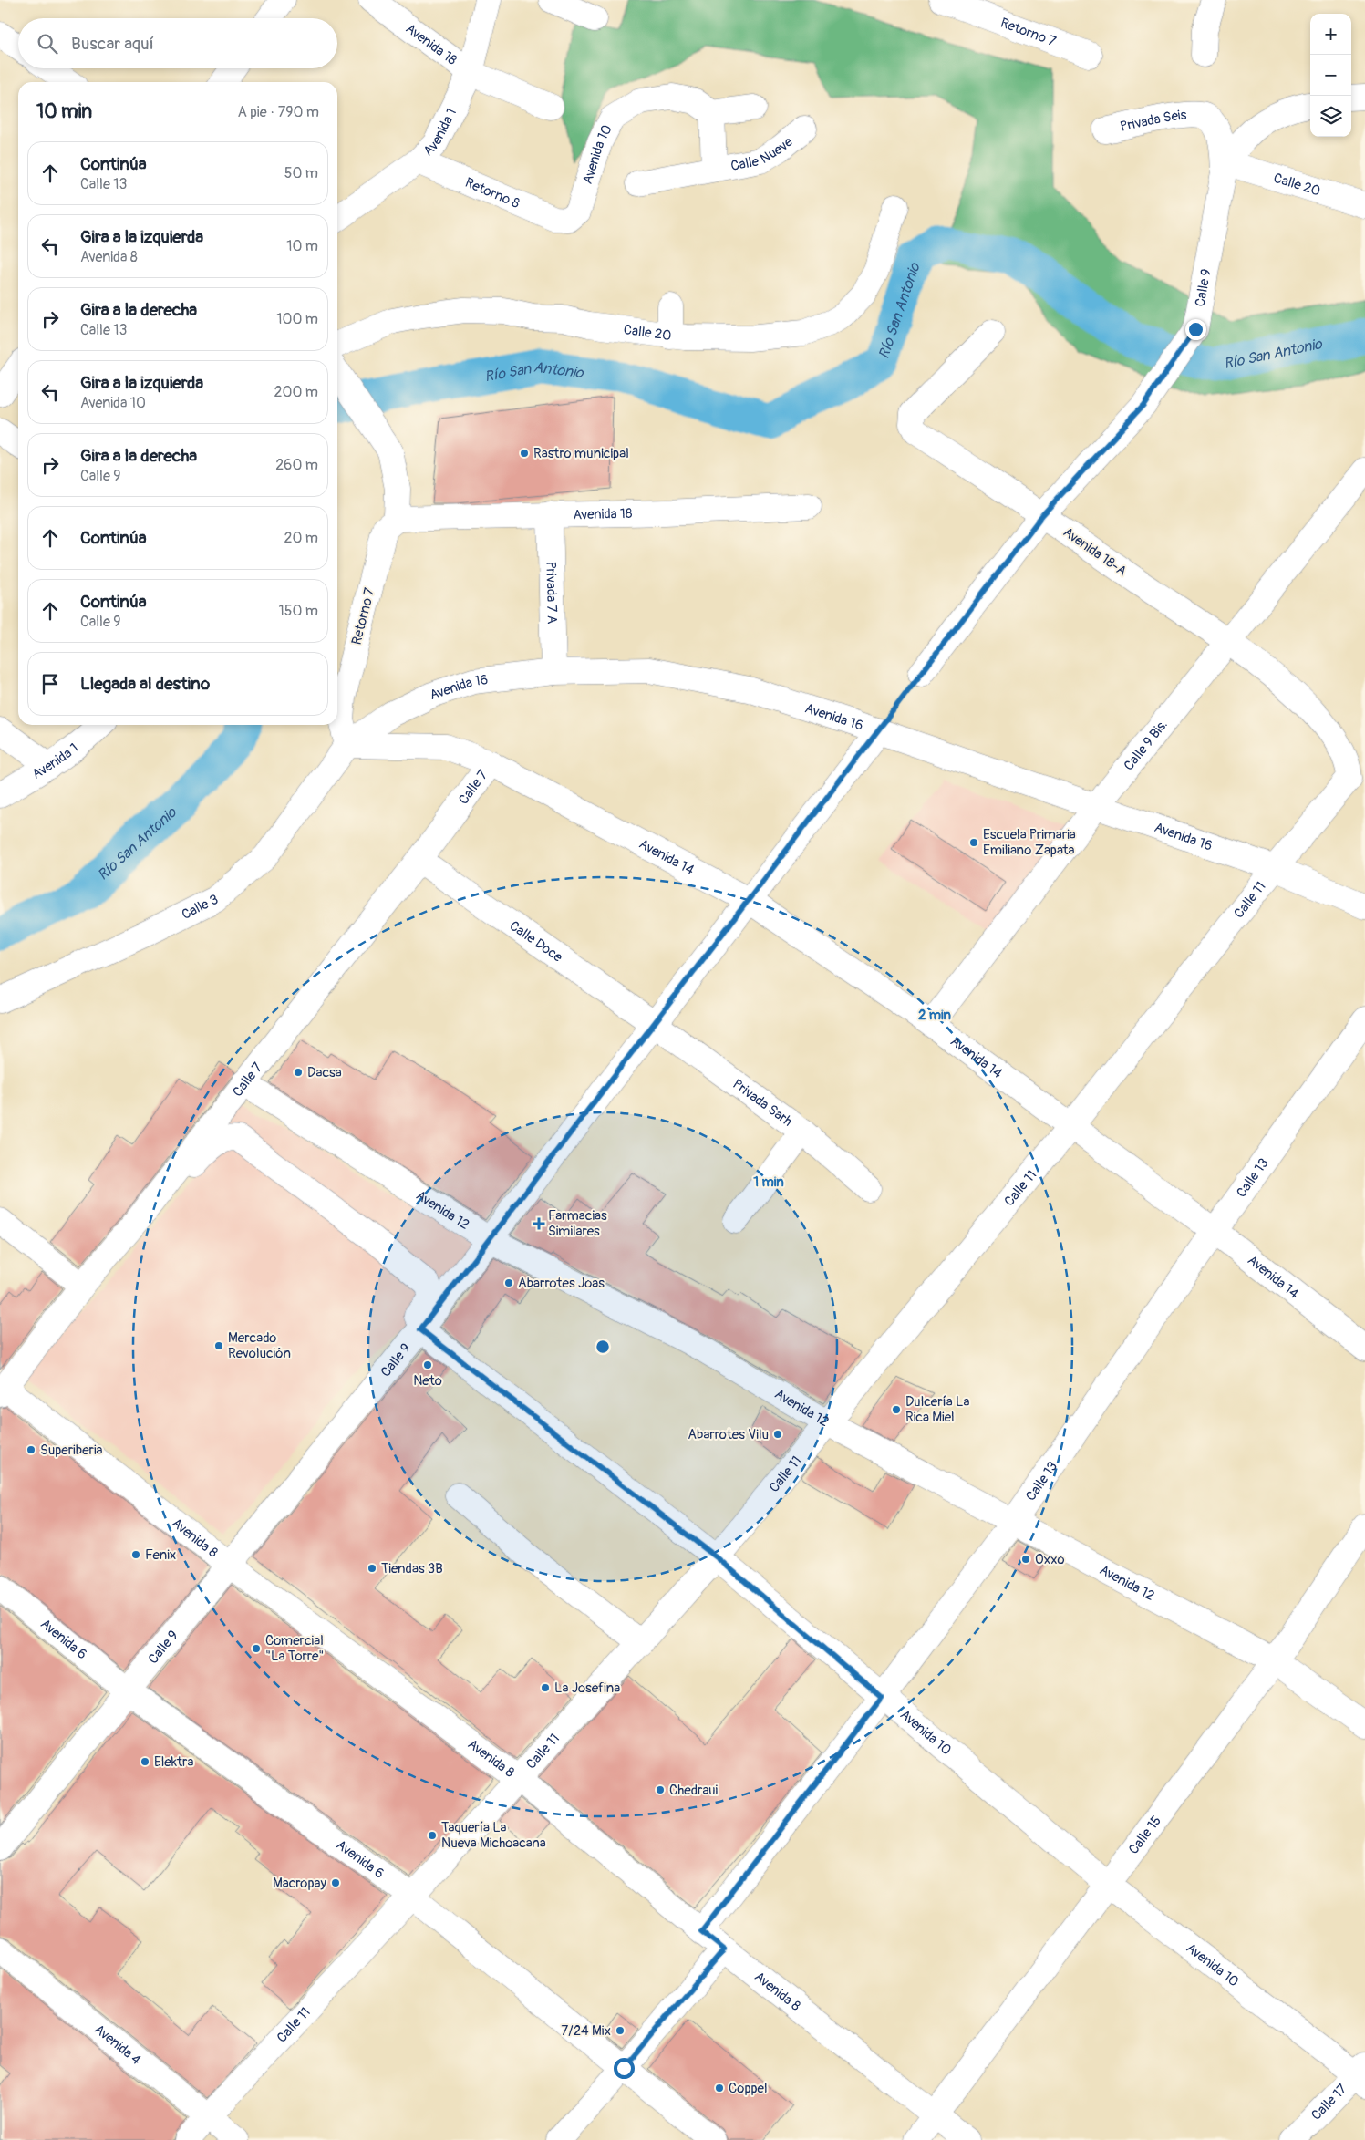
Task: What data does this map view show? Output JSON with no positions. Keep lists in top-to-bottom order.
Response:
{
  "streets": {
    "street": [
      "Retorno 7",
      "Avenida 18",
      "Privada Seis",
      "Avenida 1",
      "Calle Nueve",
      "Avenida 10",
      "Calle 20",
      "Retorno 8",
      "Calle 9",
      "Avenida 18-A",
      "Privada 7 A",
      "Avenida 16",
      "Calle 9 Bis.",
      "Calle 7",
      "Avenida 14",
      "Calle 11",
      "Calle 3",
      "Calle Doce",
      "Privada Sarh",
      "Calle 13",
      "Avenida 12",
      "Avenida 8",
      "Avenida 6",
      "Calle 15",
      "Avenida 4",
      "Calle 17"
    ]
  },
  "crossings": [
    ["Retorno 7", "Avenida 18"],
    ["Retorno 7", "Avenida 16"],
    ["Retorno 7", "Calle 3"],
    ["Avenida 18", "Avenida 1"],
    ["Avenida 18", "Privada 7 A"],
    ["Privada Seis", "Calle 20"],
    ["Privada Seis", "Calle 9"],
    ["Avenida 1", "Retorno 8"],
    ["Calle Nueve", "Avenida 10"],
    ["Avenida 10", "Retorno 8"],
    ["Avenida 10", "Calle 9"],
    ["Avenida 10", "Calle 11"],
    ["Avenida 10", "Calle 13"],
    ["Avenida 10", "Calle 15"],
    ["Avenida 10", "Calle 17"],
    ["Calle 20", "Calle 9"],
    ["Calle 9", "Avenida 18-A"],
    ["Calle 9", "Avenida 16"],
    ["Calle 9", "Avenida 14"],
    ["Calle 9", "Calle Doce"],
    ["Calle 9", "Privada Sarh"],
    ["Calle 9", "Avenida 12"],
    ["Calle 9", "Avenida 8"],
    ["Calle 9", "Avenida 6"],
    ["Avenida 18-A", "Calle 9 Bis."],
    ["Avenida 18-A", "Calle 11"],
    ["Privada 7 A", "Avenida 16"],
    ["Avenida 16", "Calle 9 Bis."],
    ["Avenida 16", "Calle 11"],
    ["Avenida 16", "Calle 3"],
    ["Calle 9 Bis.", "Avenida 14"],
    ["Calle 7", "Avenida 14"],
    ["Calle 7", "Calle Doce"],
    ["Calle 7", "Avenida 12"],
    ["Calle 7", "Avenida 8"],
    ["Avenida 14", "Calle 11"],
    ["Avenida 14", "Calle 13"],
    ["Calle 11", "Avenida 12"],
    ["Calle 11", "Avenida 8"],
    ["Calle 11", "Avenida 6"],
    ["Calle 11", "Avenida 4"],
    ["Calle Doce", "Privada Sarh"],
    ["Calle 13", "Avenida 12"],
    ["Calle 13", "Avenida 8"],
    ["Avenida 12", "Calle 15"],
    ["Avenida 8", "Calle 15"]
  ],
  "water": ["Río San Antonio"],
  "places": {
    "other": [
      "Rastro municipal",
      "Escuela Primaria Emiliano Zapata",
      "Dacsa",
      "Abarrotes Joas",
      "Mercado Revolución",
      "Neto",
      "Dulcería La Rica Miel",
      "Abarrotes Vilu",
      "Superiberia",
      "Fenix",
      "Oxxo",
      "Tiendas 3B",
      "Comercial \"La Torre\"",
      "La Josefina",
      "Elektra",
      "Chedraui",
      "Taquería La Nueva Michoacana",
      "Macropay",
      "7/24 Mix",
      "Coppel"
    ],
    "health": ["Farmacias Similares"]
  },
  "page": {
    "map_buttons": ["+", "−"],
    "search": "Buscar aquí",
    "heading": ["10 min", "A pie · 790 m"],
    "list": [
      ["Continúa", "Calle 13", "50 m"],
      ["Gira a la izquierda", "Avenida 8", "10 m"],
      ["Gira a la derecha", "Calle 13", "100 m"],
      ["Gira a la izquierda", "Avenida 10", "200 m"],
      ["Gira a la derecha", "Calle 9", "260 m"],
      ["Continúa", "20 m"],
      ["Continúa", "Calle 9", "150 m"],
      "Llegada al destino"
    ]
  },
  "rings": ["2 min", "1 min"]
}
